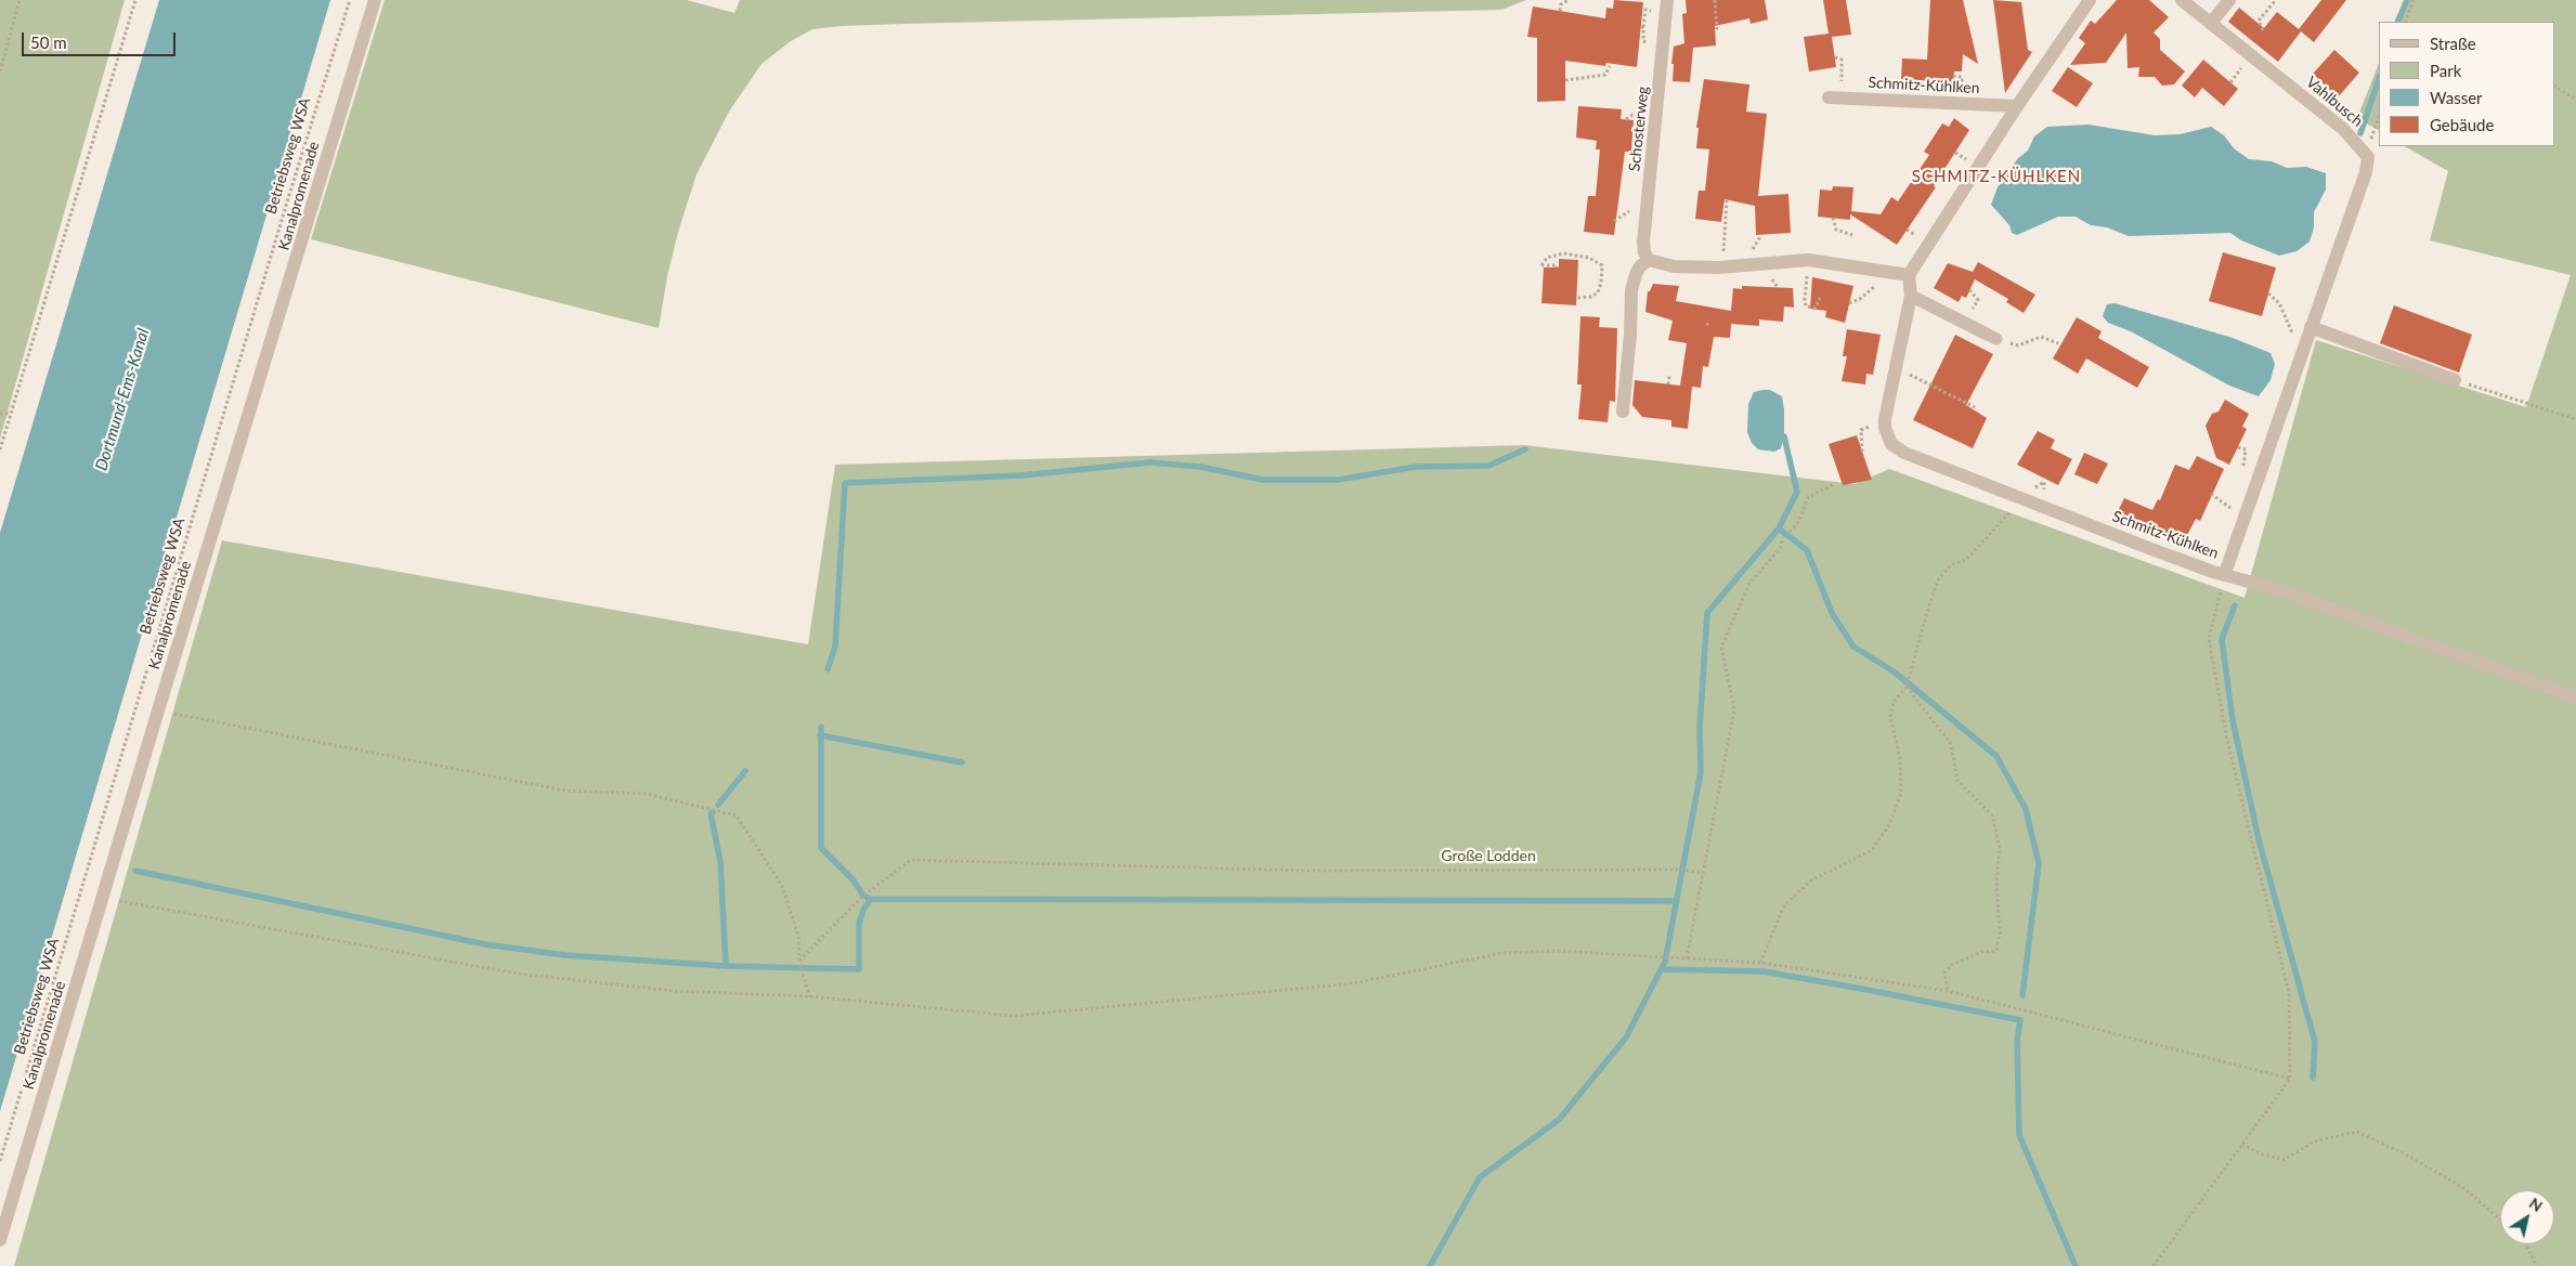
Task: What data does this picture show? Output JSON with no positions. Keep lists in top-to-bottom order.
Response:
{
  "streets": {
    "street": [
      "Schmitz-Kühlken",
      "Vahlbusch",
      "Schosterweg",
      "Kanalpromenade"
    ],
    "path": ["Betriebsweg WSA"]
  },
  "crossings": [
    ["Schmitz-Kühlken", "Vahlbusch"]
  ],
  "districts": ["SCHMITZ-KÜHLKEN"],
  "water": ["Dortmund-Ems-Kanal"],
  "parks": ["Große Lodden"],
  "legend": [
    "Straße",
    "Park",
    "Wasser",
    "Gebäude"
  ],
  "scale_bar": "50 m",
  "north": "top right"
}
